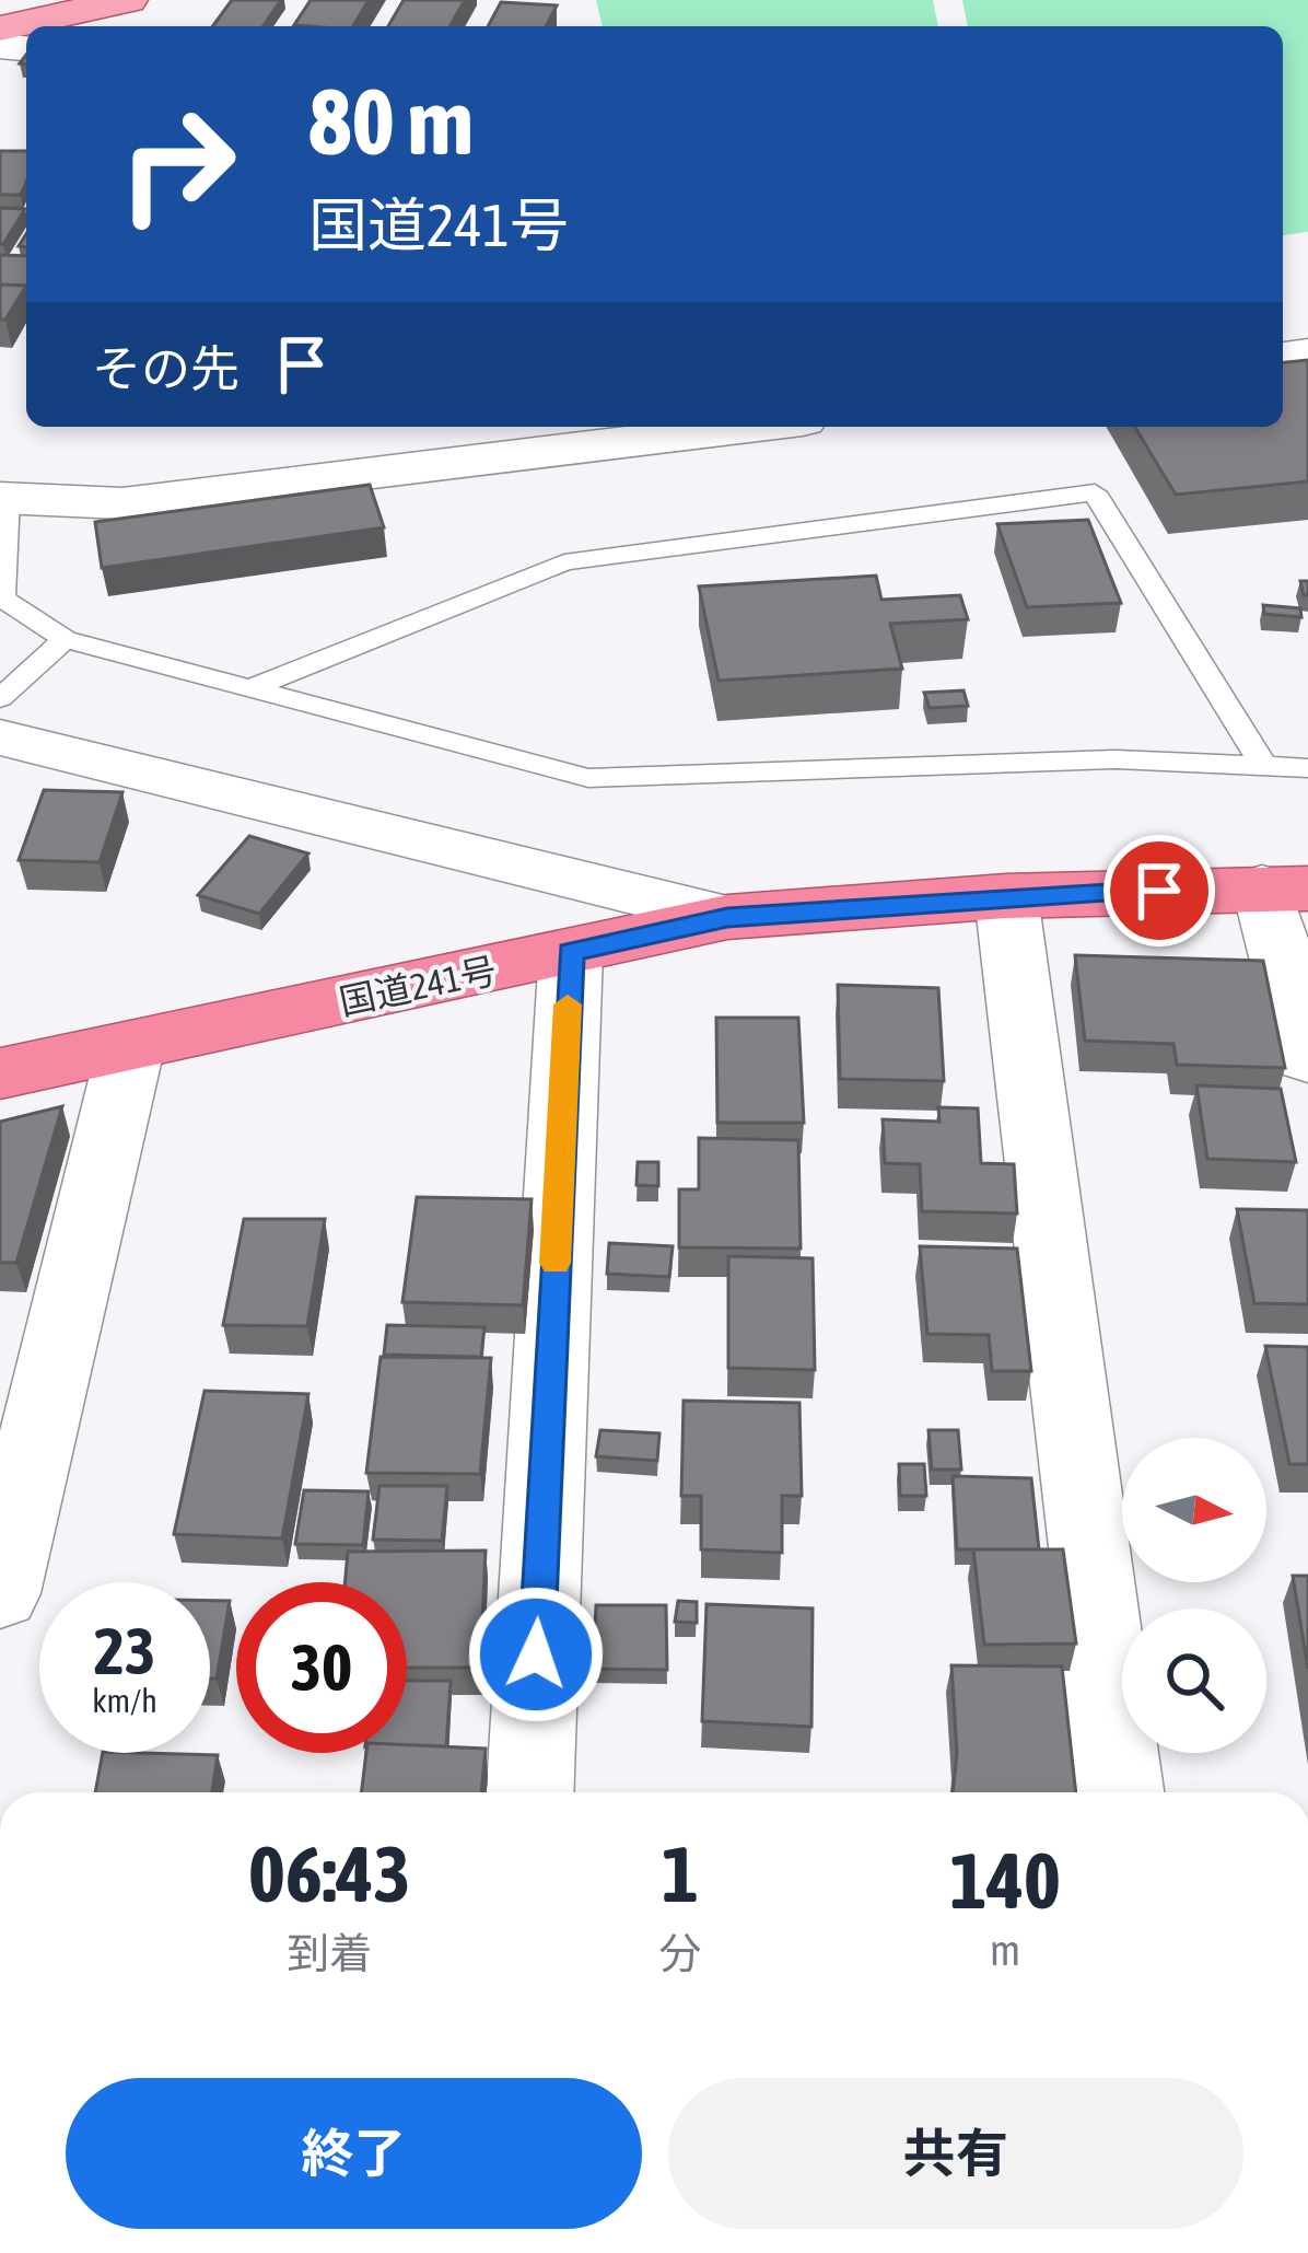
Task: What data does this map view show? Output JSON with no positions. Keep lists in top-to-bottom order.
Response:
{
  "streets": {
    "highway": ["国道241号"]
  },
  "north": "right",
  "page": {
    "turn": ["80 m", "国道241号"],
    "then": "その先",
    "speed": "23 km/h",
    "limit": "30",
    "eta": [
      "06:43",
      "到着",
      "1",
      "分",
      "140",
      "m"
    ],
    "buttons": ["終了", "共有"]
  }
}
